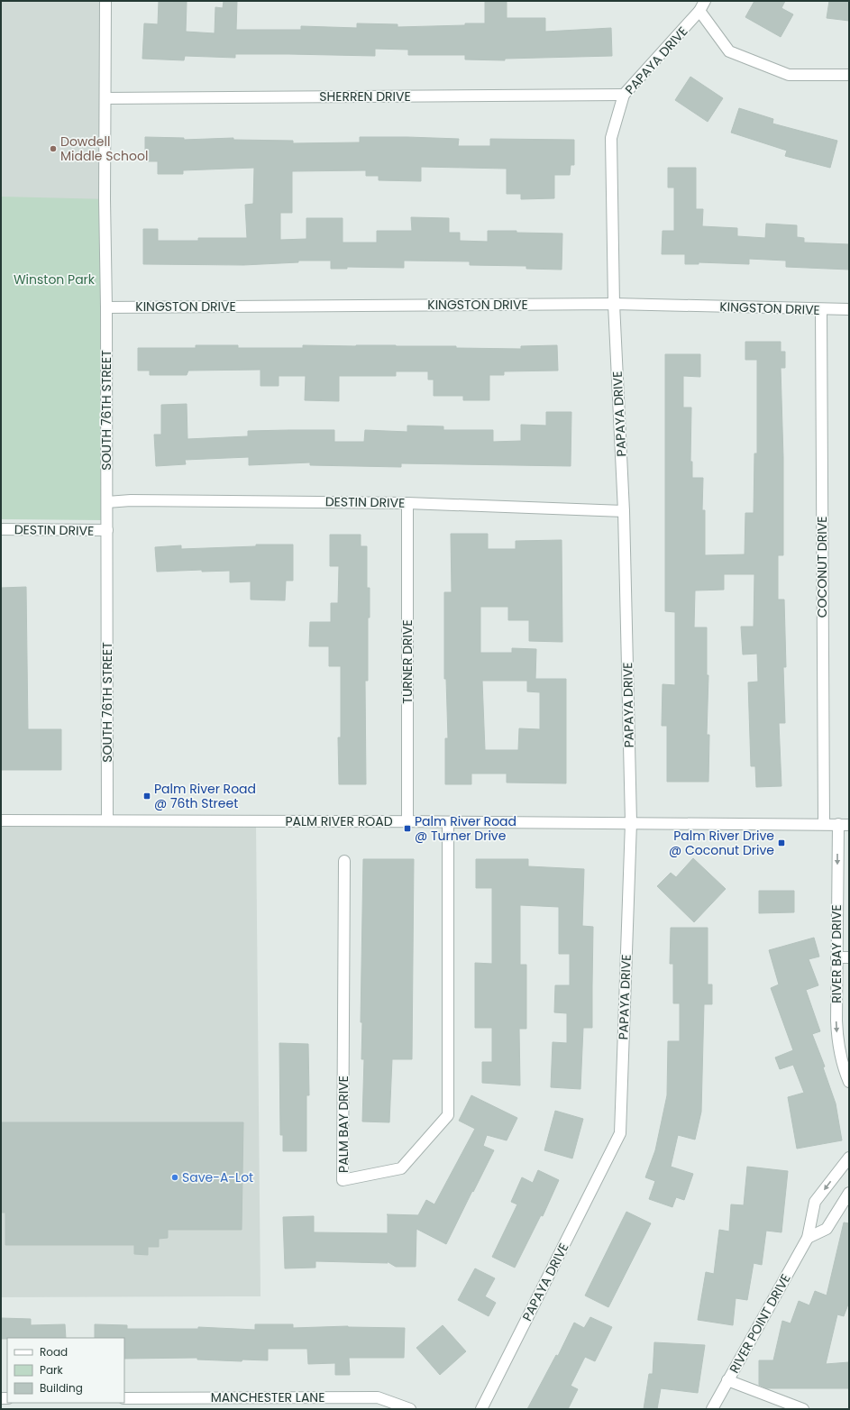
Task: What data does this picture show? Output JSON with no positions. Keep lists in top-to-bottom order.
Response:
{
  "streets": {
    "street": [
      "PAPAYA DRIVE",
      "SHERREN DRIVE",
      "KINGSTON DRIVE",
      "SOUTH 76TH STREET",
      "DESTIN DRIVE",
      "COCONUT DRIVE",
      "TURNER DRIVE",
      "PALM RIVER ROAD",
      "RIVER BAY DRIVE",
      "PALM BAY DRIVE",
      "RIVER POINT DRIVE",
      "MANCHESTER LANE"
    ]
  },
  "crossings": [
    ["PAPAYA DRIVE", "SHERREN DRIVE"],
    ["PAPAYA DRIVE", "KINGSTON DRIVE"],
    ["PAPAYA DRIVE", "DESTIN DRIVE"],
    ["PAPAYA DRIVE", "PALM RIVER ROAD"],
    ["SHERREN DRIVE", "SOUTH 76TH STREET"],
    ["KINGSTON DRIVE", "SOUTH 76TH STREET"],
    ["KINGSTON DRIVE", "COCONUT DRIVE"],
    ["SOUTH 76TH STREET", "DESTIN DRIVE"],
    ["SOUTH 76TH STREET", "PALM RIVER ROAD"],
    ["DESTIN DRIVE", "TURNER DRIVE"],
    ["COCONUT DRIVE", "PALM RIVER ROAD"],
    ["TURNER DRIVE", "PALM RIVER ROAD"],
    ["PALM RIVER ROAD", "RIVER BAY DRIVE"],
    ["PALM RIVER ROAD", "PALM BAY DRIVE"]
  ],
  "one_way": ["RIVER BAY DRIVE"],
  "parks": ["Winston Park"],
  "places": {
    "other": ["Dowdell Middle School", "Save-A-Lot"],
    "transit": ["Palm River Road @ 76th Street", "Palm River Road @ Turner Drive", "Palm River Drive @ Coconut Drive"]
  },
  "legend": ["Road", "Park", "Building"]
}
